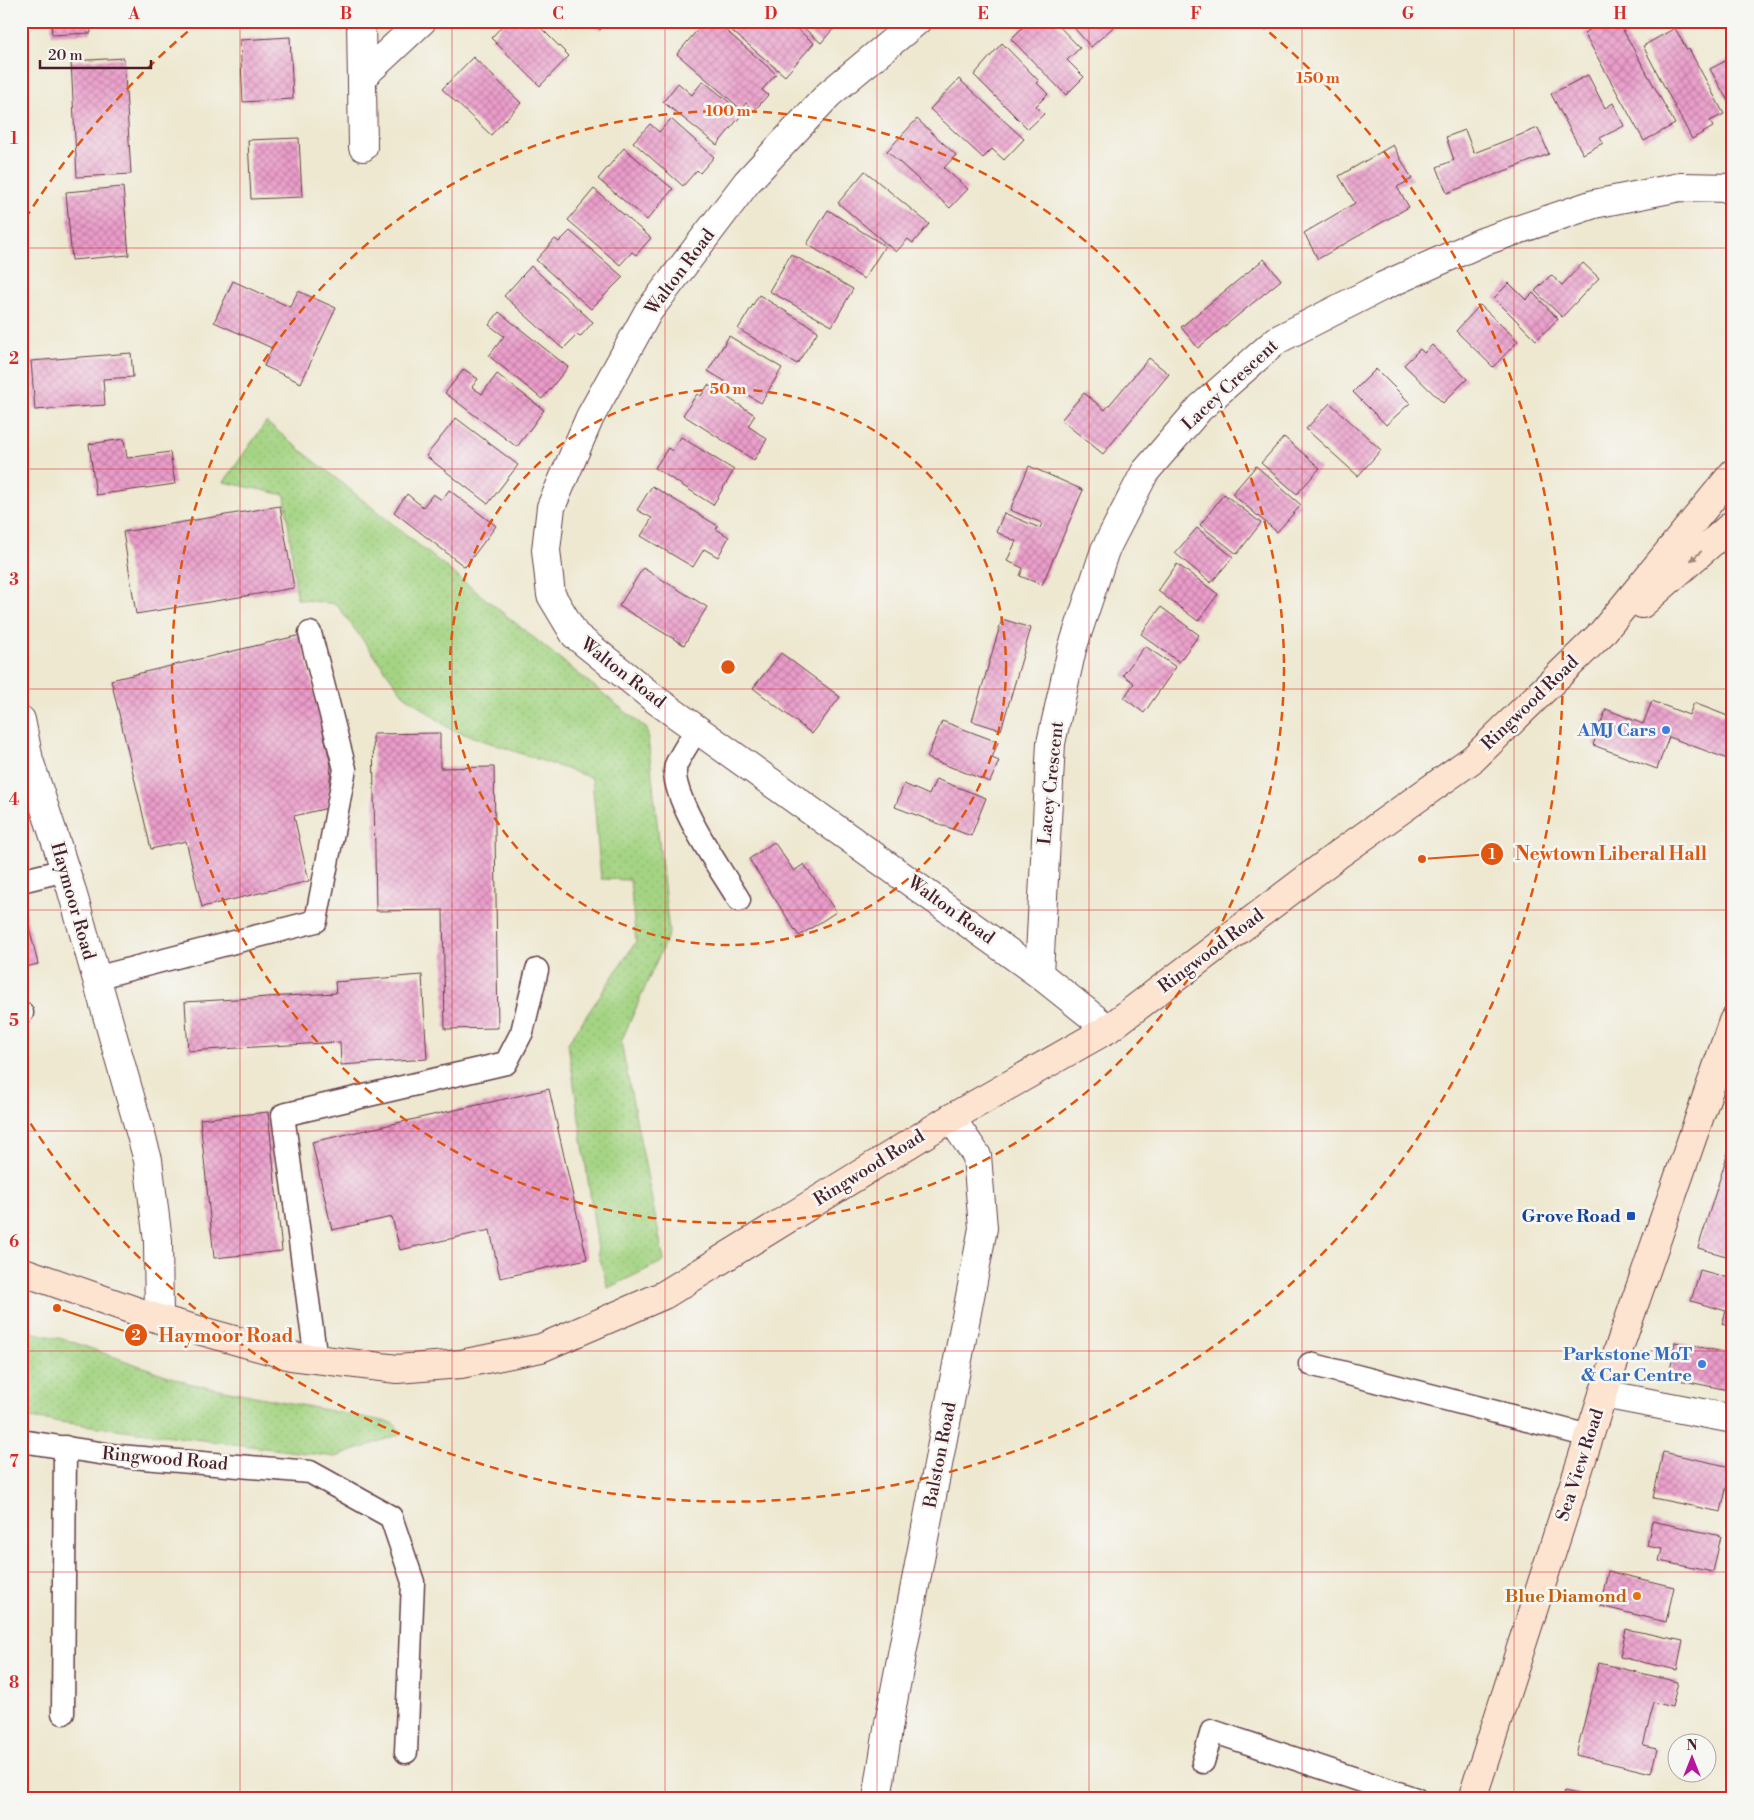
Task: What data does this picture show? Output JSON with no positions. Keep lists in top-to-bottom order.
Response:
{
  "streets": {
    "main road": ["Ringwood Road", "Sea View Road"],
    "street": [
      "Walton Road",
      "Lacey Crescent",
      "Haymoor Road",
      "Balston Road"
    ]
  },
  "crossings": [
    ["Walton Road", "Lacey Crescent"],
    ["Walton Road", "Ringwood Road"],
    ["Ringwood Road", "Haymoor Road"],
    ["Ringwood Road", "Balston Road"]
  ],
  "places": {
    "other": [
      "AMJ Cars",
      "Newtown Liberal Hall",
      "Haymoor Road",
      "Parkstone MoT & Car Centre",
      "Blue Diamond"
    ],
    "transit": ["Grove Road"]
  },
  "scale_bar": "20 m",
  "north": "top",
  "grid": {
    "columns": [
      "A",
      "B",
      "C",
      "D",
      "E",
      "F",
      "G",
      "H"
    ],
    "rows": [
      "1",
      "2",
      "3",
      "4",
      "5",
      "6",
      "7",
      "8"
    ]
  },
  "rings": ["150 m", "100 m", "50 m"]
}
